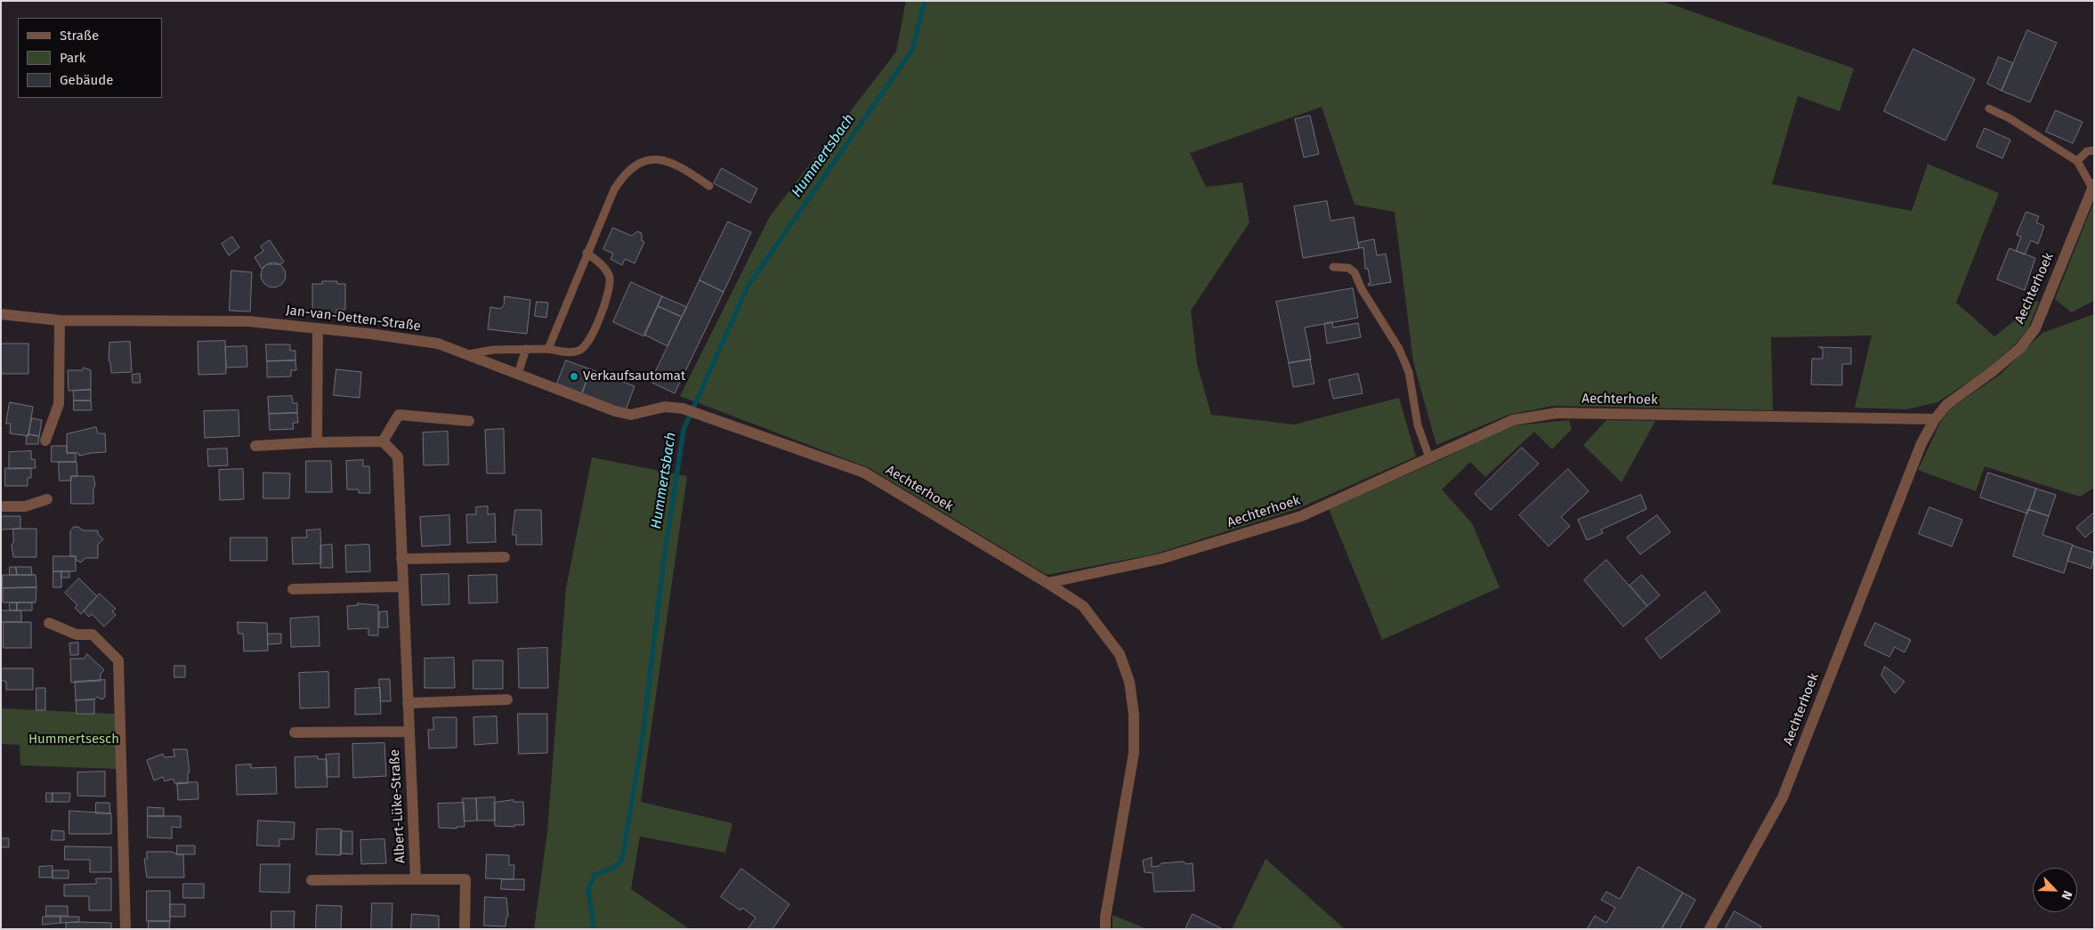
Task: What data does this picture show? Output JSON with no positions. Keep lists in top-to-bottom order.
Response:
{
  "streets": {
    "street": ["Aechterhoek", "Jan-van-Detten-Straße", "Albert-Lüke-Straße"]
  },
  "crossings": [
    ["Aechterhoek", "Jan-van-Detten-Straße"]
  ],
  "water": ["Hummertsbach"],
  "parks": ["Hummertsesch"],
  "places": ["Verkaufsautomat"],
  "legend": ["Straße", "Park", "Gebäude"],
  "north": "bottom right"
}
